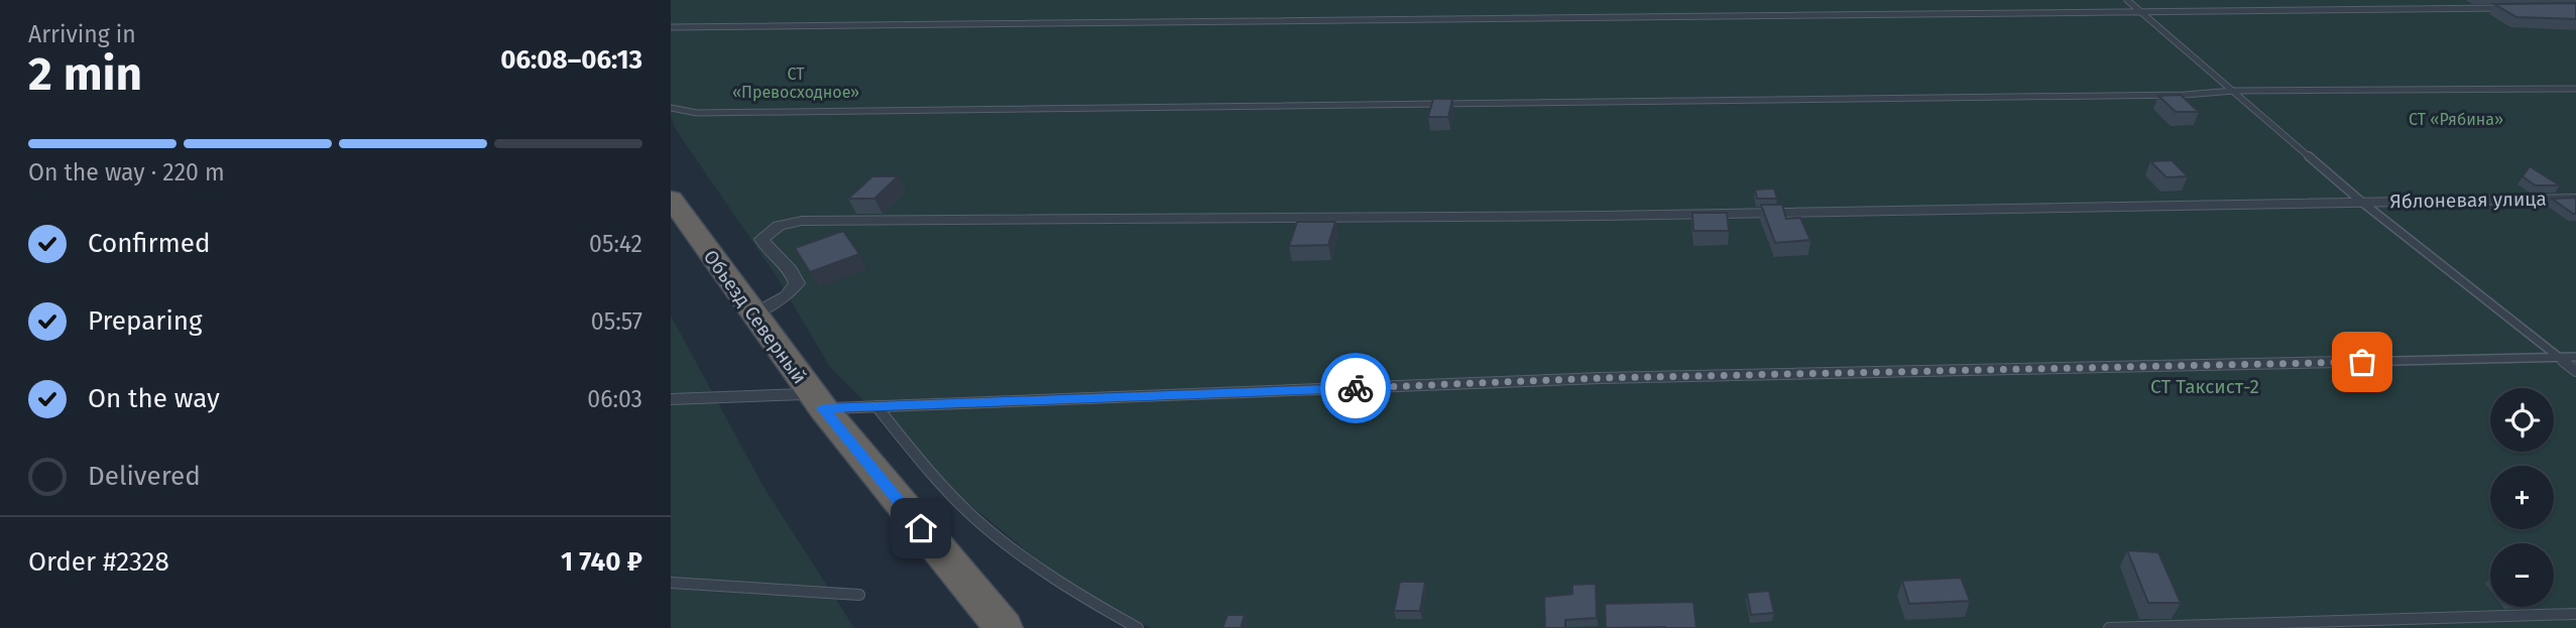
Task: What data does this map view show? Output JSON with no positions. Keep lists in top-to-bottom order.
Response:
{
  "streets": {
    "highway": ["Обьезд Северный"],
    "street": ["Яблоневая улица"]
  },
  "crossings": [
    ["Яблоневая улица", "Обьезд Северный"]
  ],
  "parks": ["СТ «Превосходное»", "СТ «Рябина»", "СТ Таксист-2"],
  "page": {
    "heading": ["2 min", "Arriving in", "06:08–06:13"],
    "panel": ["Order #2328", "1 740 ₽"],
    "bar": "On the way · 220 m",
    "list": [
      ["Confirmed", "05:42"],
      ["Preparing", "05:57"],
      ["On the way", "06:03"],
      "Delivered"
    ],
    "map_buttons": ["+", "−"]
  }
}
